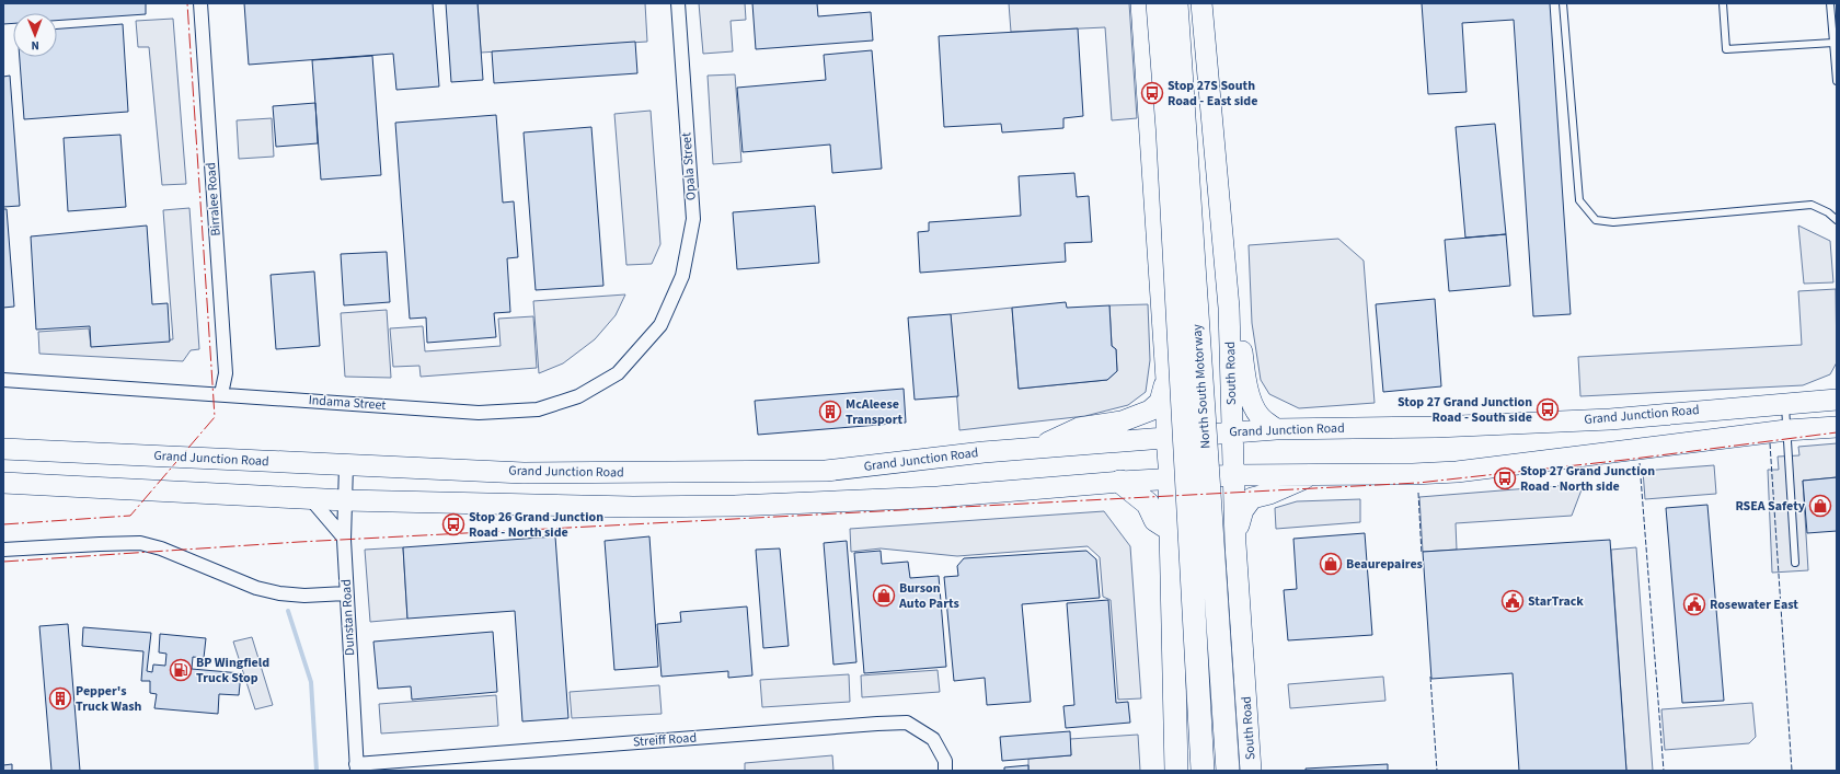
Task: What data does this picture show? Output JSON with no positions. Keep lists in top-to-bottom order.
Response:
{
  "streets": {
    "highway": ["South Road", "North South Motorway", "Grand Junction Road"],
    "street": [
      "Opala Street",
      "Birralee Road",
      "Indama Street",
      "Dunstan Road",
      "Streiff Road"
    ]
  },
  "crossings": [
    ["Opala Street", "Indama Street"],
    ["Birralee Road", "Indama Street"],
    ["South Road", "Grand Junction Road"],
    ["Grand Junction Road", "Dunstan Road"],
    ["Dunstan Road", "Streiff Road"]
  ],
  "places": {
    "bus stop": [
      "Stop 27S South Road - East side",
      "Stop 27 Grand Junction Road - South side",
      "Stop 27 Grand Junction Road - North side",
      "Stop 26 Grand Junction Road - North side"
    ],
    "building": ["McAleese Transport", "Pepper's Truck Wash"],
    "shop": ["RSEA Safety", "Beaurepaires", "Burson Auto Parts"],
    "public building": ["StarTrack", "Rosewater East"],
    "fuel station": ["BP Wingfield Truck Stop"]
  },
  "north": "bottom"
}
